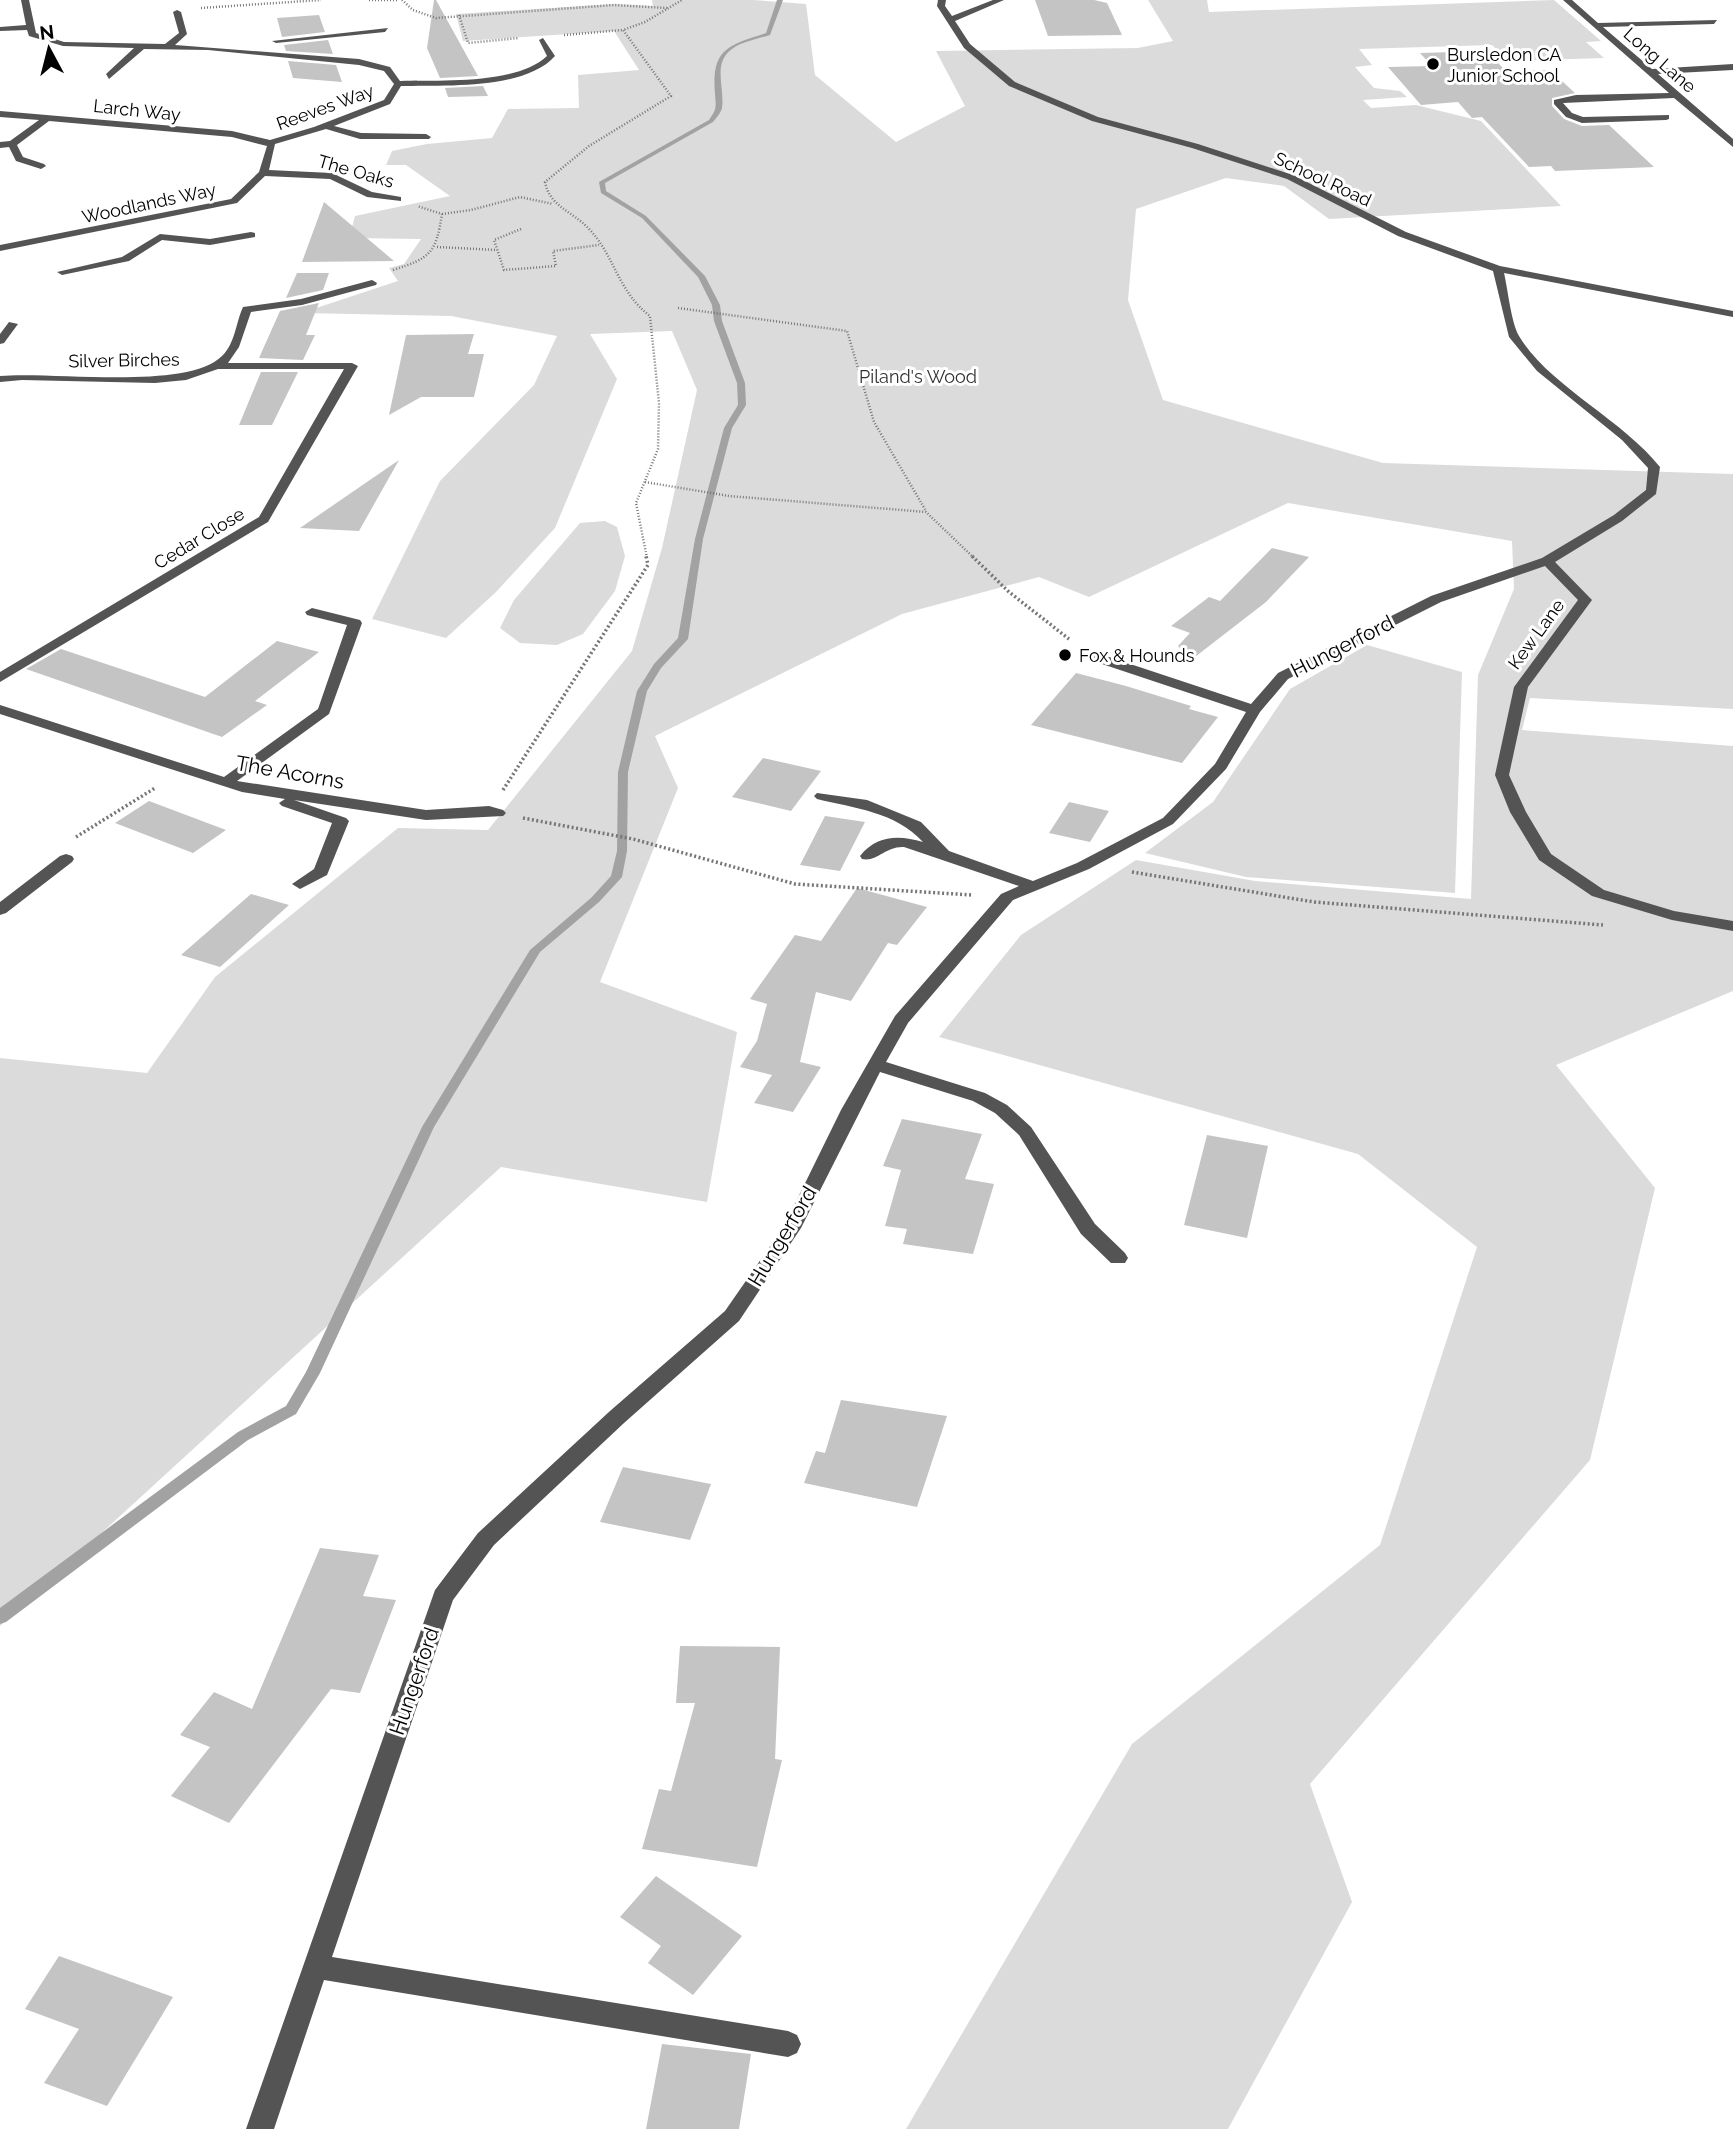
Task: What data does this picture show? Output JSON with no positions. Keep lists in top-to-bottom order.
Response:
{
  "streets": {
    "street": [
      "Long Lane",
      "Reeves Way",
      "Larch Way",
      "The Oaks",
      "School Road",
      "Woodlands Way",
      "Silver Birches",
      "Cedar Close",
      "Kew Lane",
      "Hungerford",
      "The Acorns"
    ]
  },
  "crossings": [
    ["Reeves Way", "Larch Way"],
    ["The Oaks", "Woodlands Way"],
    ["Silver Birches", "Cedar Close"],
    ["Kew Lane", "Hungerford"]
  ],
  "parks": ["Piland's Wood"],
  "places": ["Bursledon CA Junior School", "Fox & Hounds"],
  "north": "top"
}
